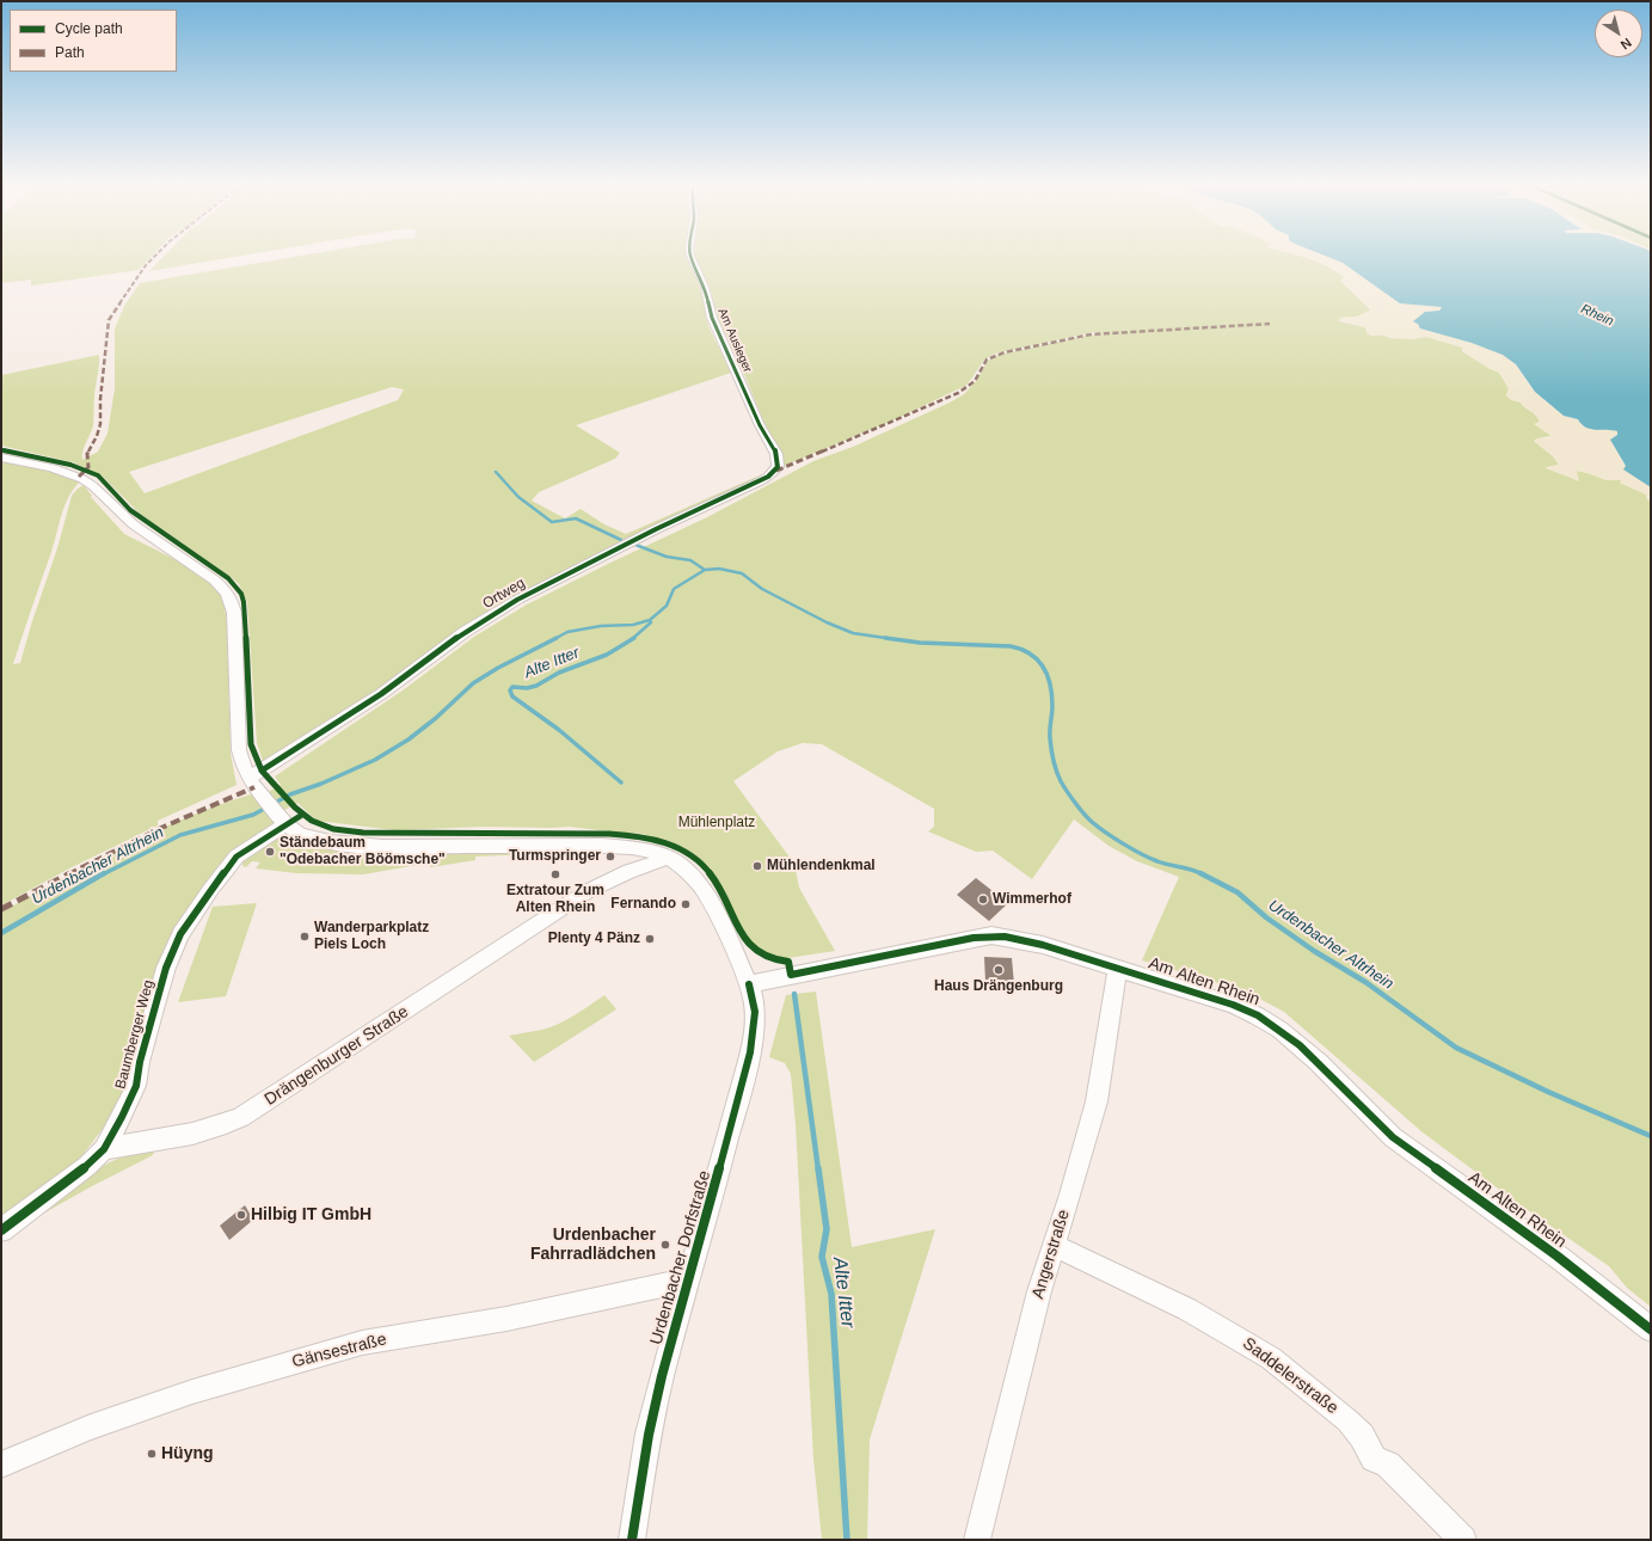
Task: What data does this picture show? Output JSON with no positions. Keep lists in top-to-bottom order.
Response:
{
  "streets": {
    "street": [
      "Am Ausleger",
      "Ortweg",
      "Am Alten Rhein",
      "Baumberger Weg",
      "Drängenburger Straße",
      "Angerstraße",
      "Urdenbacher Dorfstraße",
      "Gänsestraße",
      "Saddelerstraße"
    ]
  },
  "crossings": [
    ["Am Ausleger", "Ortweg"],
    ["Am Alten Rhein", "Angerstraße"],
    ["Am Alten Rhein", "Urdenbacher Dorfstraße"],
    ["Baumberger Weg", "Drängenburger Straße"],
    ["Baumberger Weg", "Urdenbacher Dorfstraße"],
    ["Drängenburger Straße", "Urdenbacher Dorfstraße"],
    ["Angerstraße", "Saddelerstraße"],
    ["Urdenbacher Dorfstraße", "Gänsestraße"]
  ],
  "water": ["Rhein", "Alte Itter", "Urdenbacher Altrhein"],
  "parks": ["Mühlenplatz"],
  "places": [
    "Ständebaum \"Odebacher Böömsche\"",
    "Turmspringer",
    "Mühlendenkmal",
    "Extratour Zum Alten Rhein",
    "Wimmerhof",
    "Fernando",
    "Wanderparkplatz Piels Loch",
    "Plenty 4 Pänz",
    "Haus Drängenburg",
    "Hilbig IT GmbH",
    "Urdenbacher Fahrradlädchen",
    "Hüyng"
  ],
  "legend": ["Cycle path", "Path"],
  "north": "bottom right"
}
